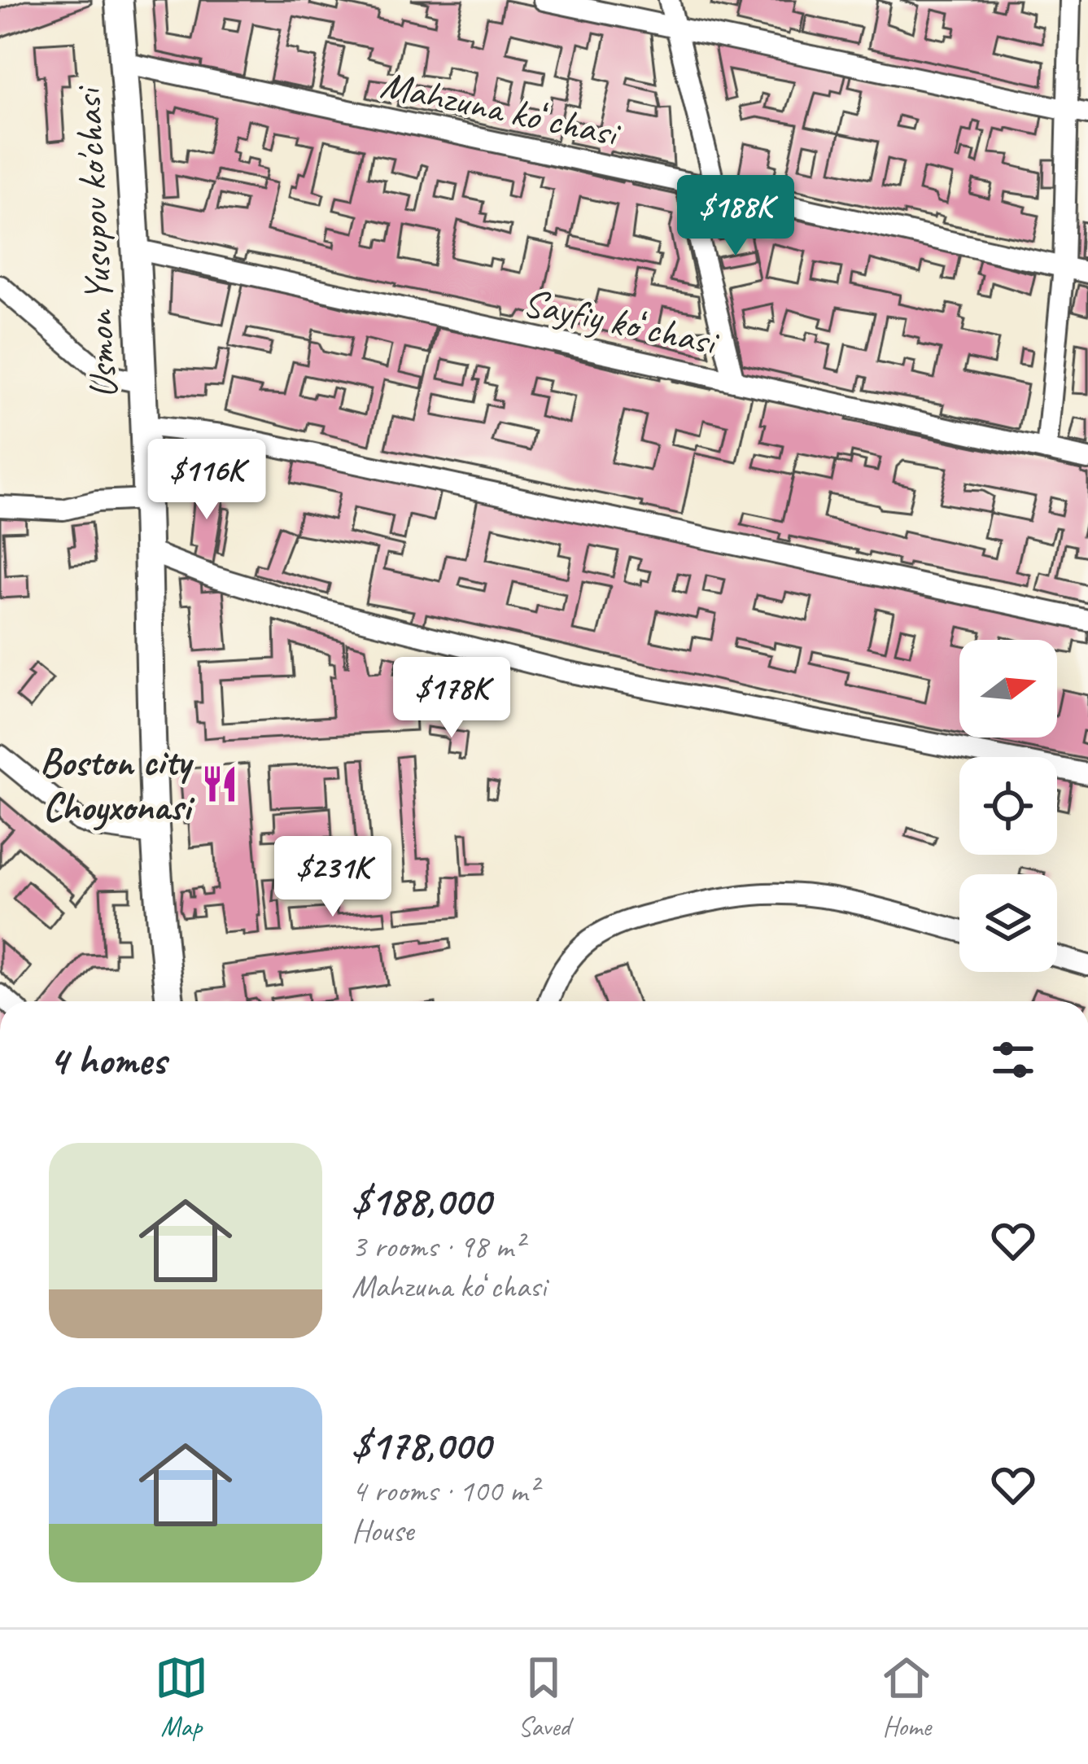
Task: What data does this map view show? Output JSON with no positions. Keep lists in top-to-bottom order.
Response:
{
  "streets": {
    "main road": ["Usmon Yusupov ko'chasi"],
    "street": ["Mahzuna koʻchasi", "Sayfiy koʻchasi"]
  },
  "crossings": [
    ["Mahzuna koʻchasi", "Usmon Yusupov ko'chasi"],
    ["Usmon Yusupov ko'chasi", "Sayfiy koʻchasi"]
  ],
  "places": {
    "restaurant": ["Boston city Choyxonasi"]
  },
  "north": "right",
  "page": {
    "price": [
      "$188K",
      "$116K",
      "$178K",
      "$231K"
    ],
    "heading": "4 homes",
    "list": [
      {
        "name": "$188,000",
        "note": "3 rooms · 98 m² · Mahzuna koʻchasi"
      },
      {
        "name": "$178,000",
        "note": "4 rooms · 100 m² · House"
      }
    ],
    "tabs": ["Map", "Saved", "Home"]
  }
}
